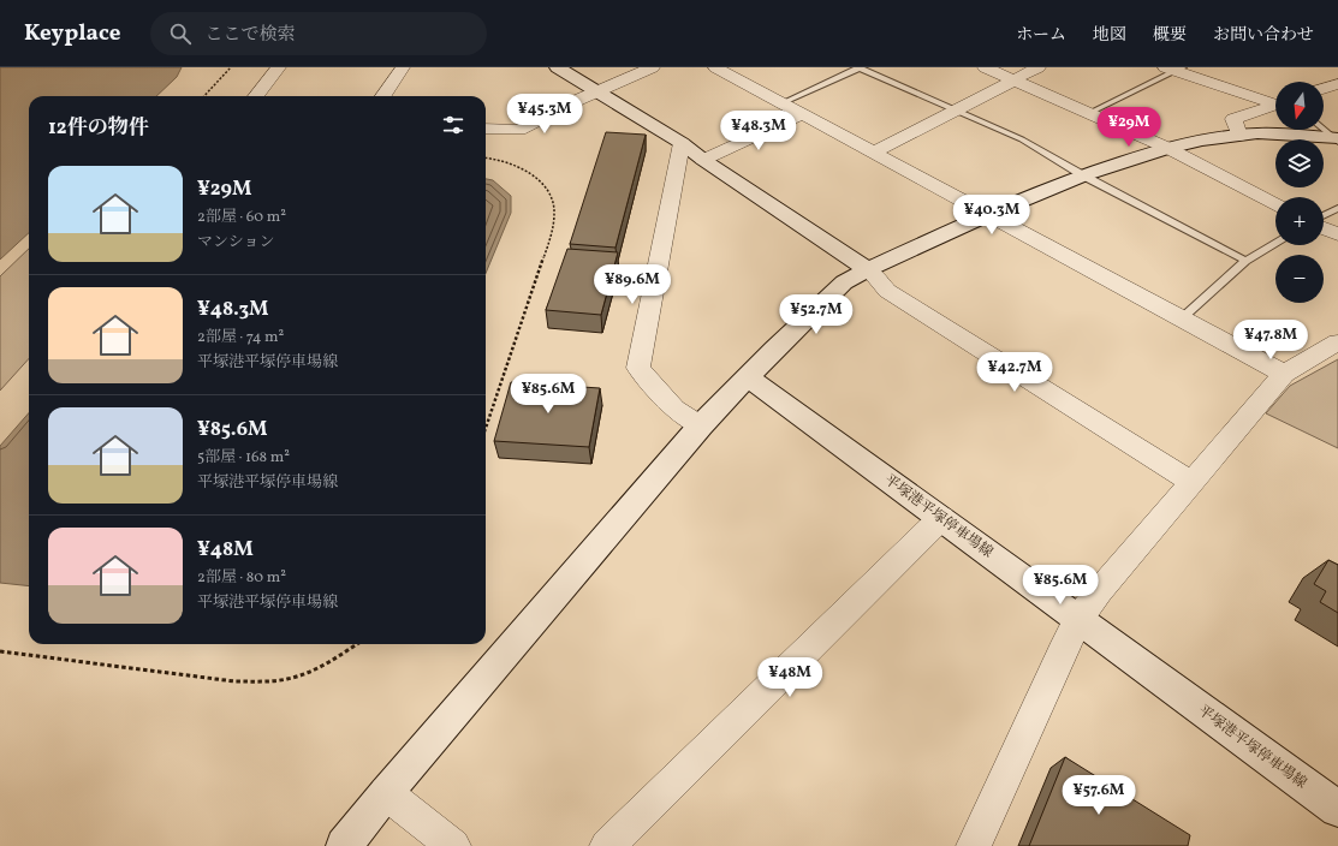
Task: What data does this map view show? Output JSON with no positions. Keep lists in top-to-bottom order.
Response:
{
  "streets": {
    "street": ["平塚港平塚停車場線"]
  },
  "north": "bottom",
  "page": {
    "header": "Keyplace",
    "search": "ここで検索",
    "nav": [
      "ホーム",
      "地図",
      "概要",
      "お問い合わせ"
    ],
    "map_buttons": ["+", "−"],
    "price": [
      "¥45.3M",
      "¥29M",
      "¥48.3M",
      "¥40.3M",
      "¥89.6M",
      "¥52.7M",
      "¥47.8M",
      "¥42.7M",
      "¥85.6M",
      "¥85.6M",
      "¥48M",
      "¥57.6M"
    ],
    "heading": "12件の物件",
    "list": [
      {
        "name": "¥29M",
        "note": "2部屋 · 60 m² · マンション"
      },
      {
        "name": "¥48.3M",
        "note": "2部屋 · 74 m² · 平塚港平塚停車場線"
      },
      {
        "name": "¥85.6M",
        "note": "5部屋 · 168 m² · 平塚港平塚停車場線"
      },
      {
        "name": "¥48M",
        "note": "2部屋 · 80 m² · 平塚港平塚停車場線"
      }
    ]
  }
}
